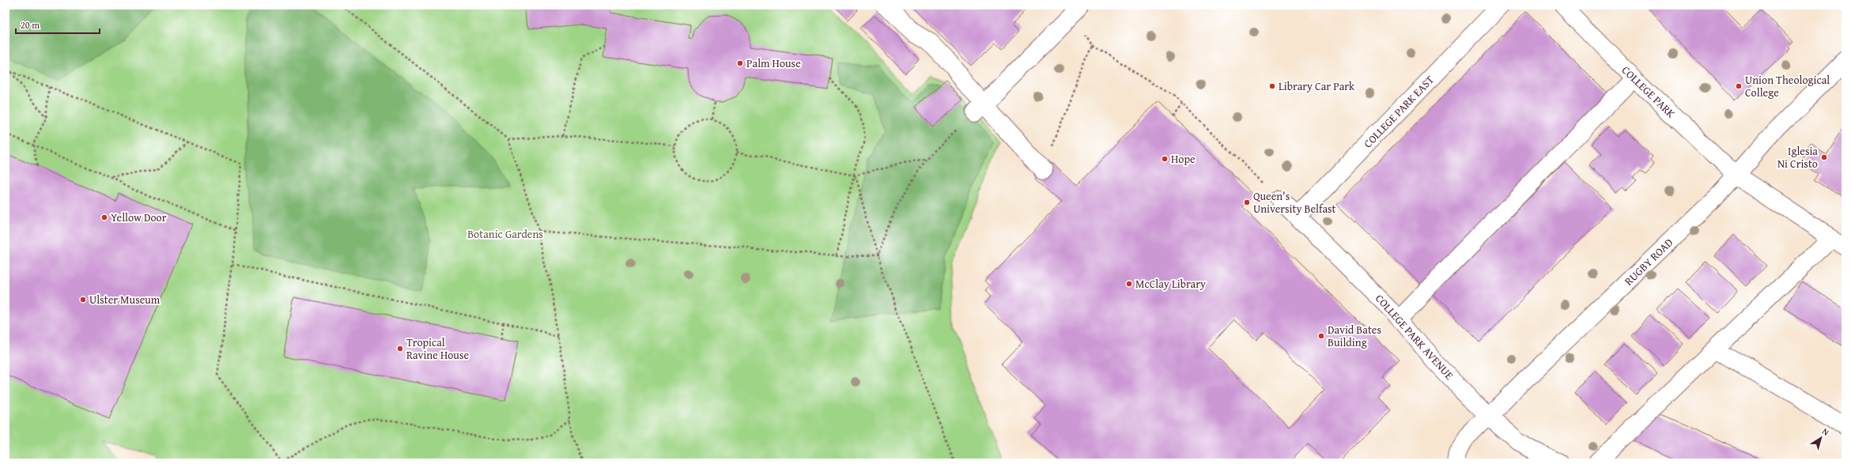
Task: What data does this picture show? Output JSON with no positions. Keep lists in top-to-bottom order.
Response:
{
  "streets": {
    "street": [
      "COLLEGE PARK",
      "COLLEGE PARK EAST",
      "RUGBY ROAD",
      "COLLEGE PARK AVENUE"
    ]
  },
  "crossings": [
    ["COLLEGE PARK", "RUGBY ROAD"],
    ["COLLEGE PARK EAST", "COLLEGE PARK AVENUE"],
    ["RUGBY ROAD", "COLLEGE PARK AVENUE"]
  ],
  "parks": ["Botanic Gardens"],
  "places": [
    "Palm House",
    "Library Car Park",
    "Union Theological College",
    "Iglesia Ni Cristo",
    "Hope",
    "Queen's University Belfast",
    "Yellow Door",
    "McClay Library",
    "Ulster Museum",
    "David Bates Building",
    "Tropical Ravine House"
  ],
  "scale_bar": "20 m",
  "north": "top right"
}
